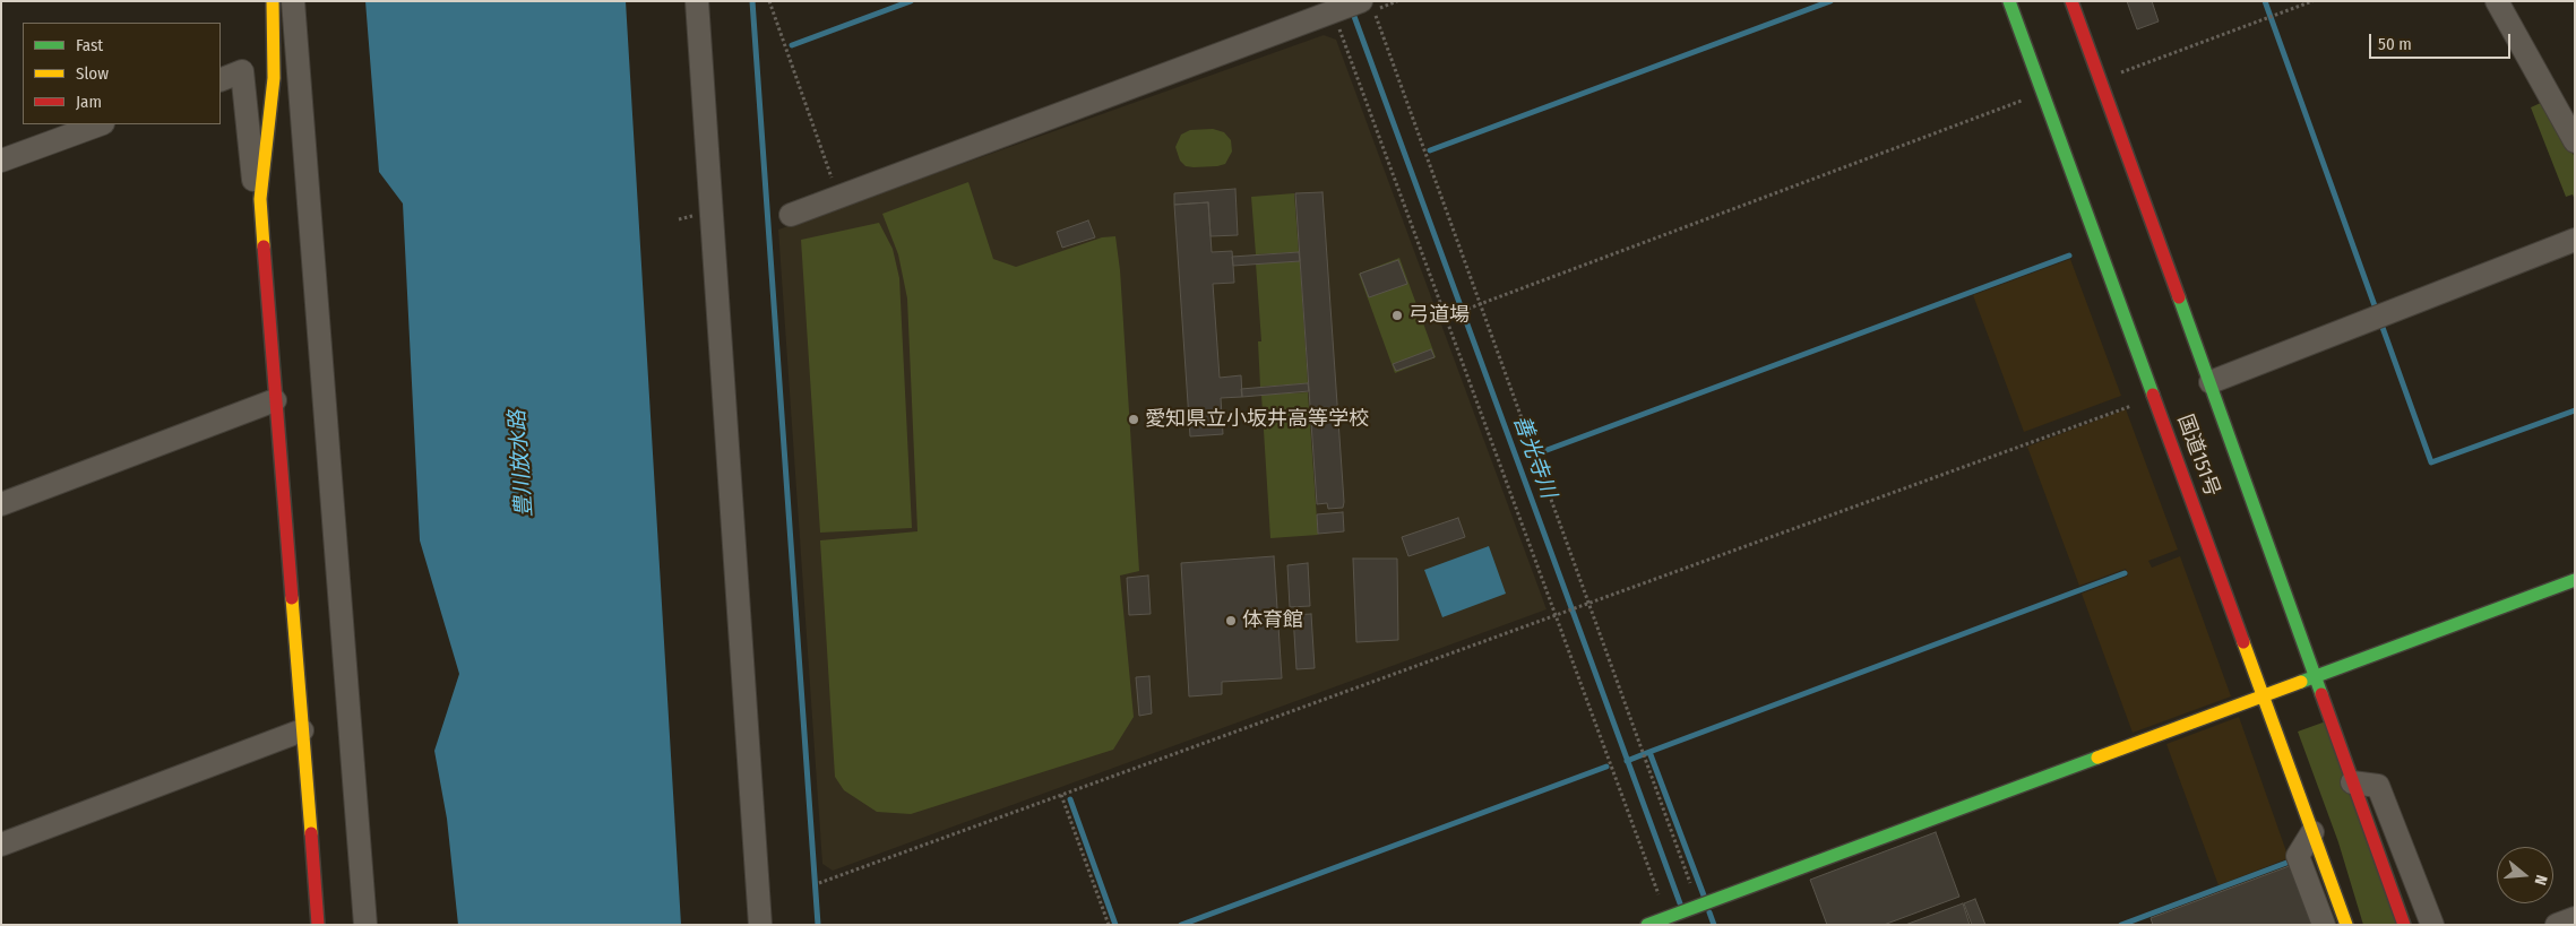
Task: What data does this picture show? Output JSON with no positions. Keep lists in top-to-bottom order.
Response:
{
  "streets": {
    "main road": ["国道151号"]
  },
  "water": ["善光寺川", "豊川放水路"],
  "places": ["弓道場", "愛知県立小坂井高等学校", "体育館"],
  "legend": ["Fast", "Slow", "Jam"],
  "scale_bar": "50 m",
  "north": "right"
}
